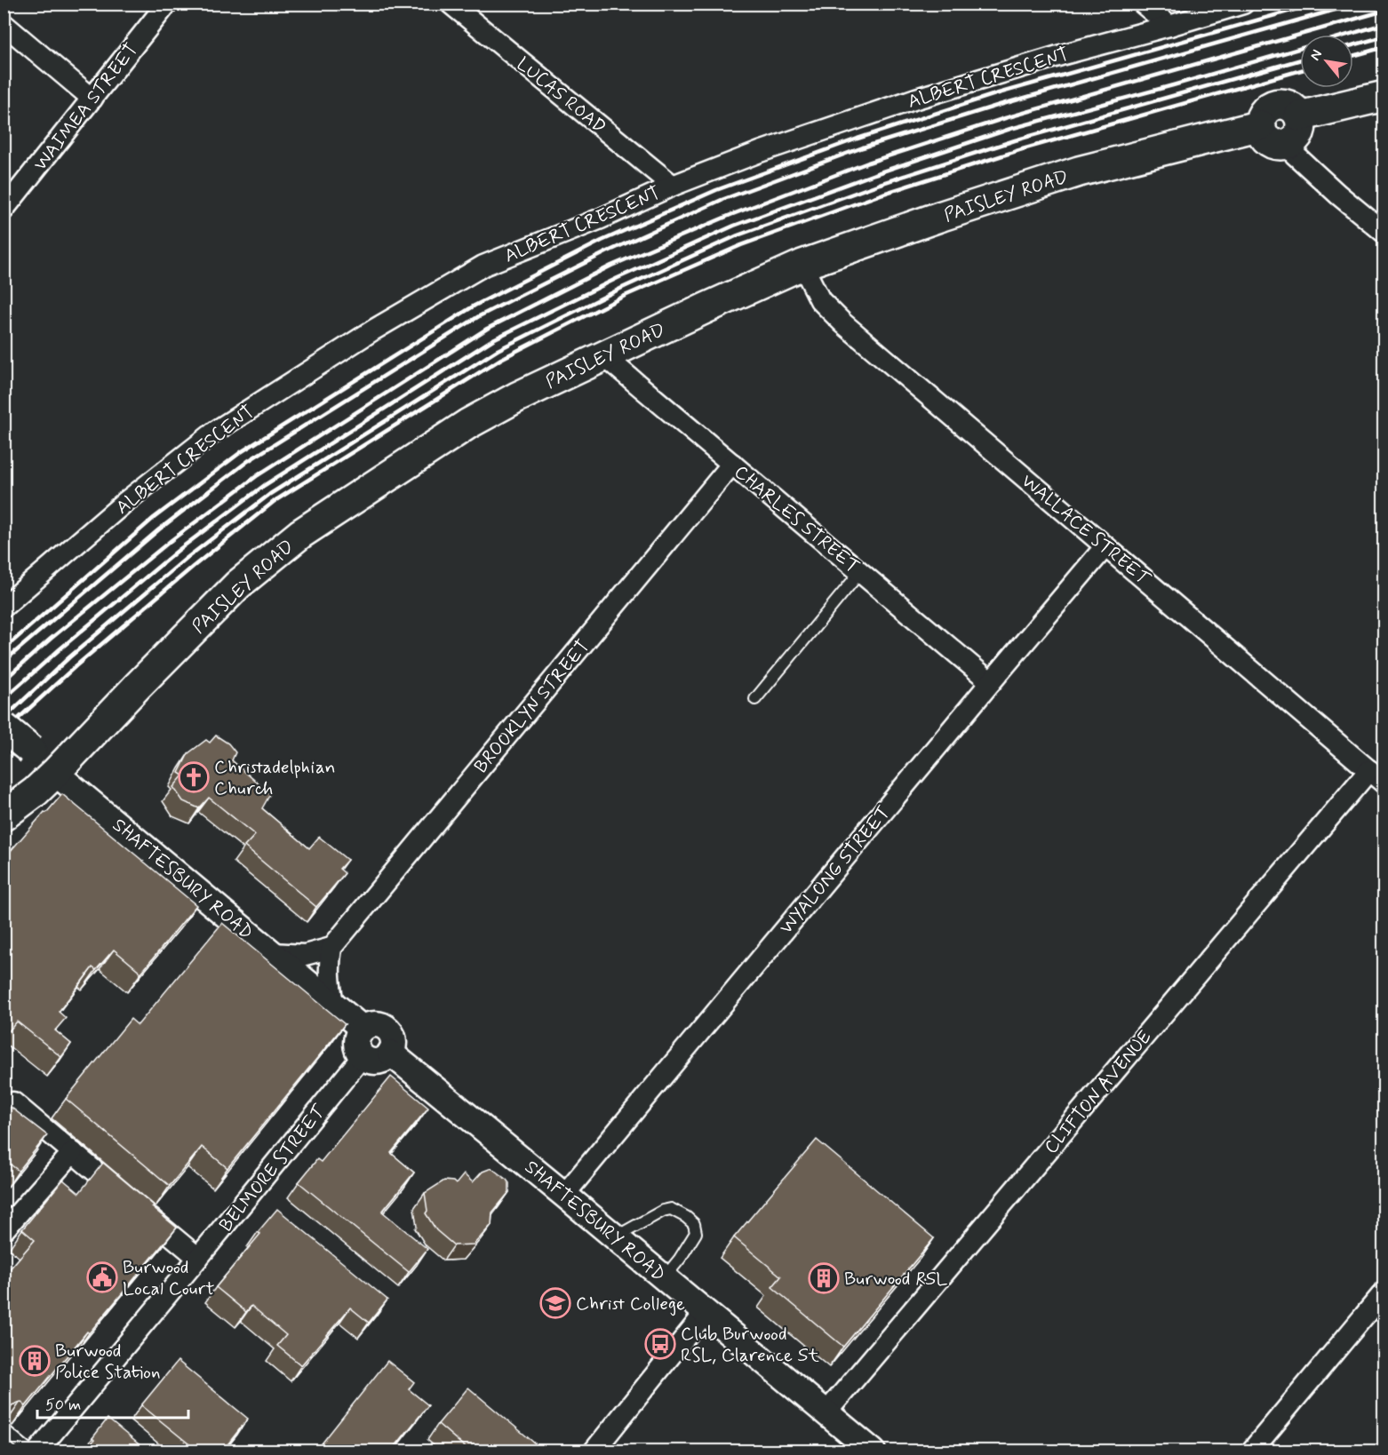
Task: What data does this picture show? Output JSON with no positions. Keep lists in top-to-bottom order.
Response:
{
  "streets": {
    "main road": ["PAISLEY ROAD", "SHAFTESBURY ROAD"],
    "street": [
      "ALBERT CRESCENT",
      "LUCAS ROAD",
      "WAIMEA STREET",
      "CHARLES STREET",
      "WALLACE STREET",
      "BROOKLYN STREET",
      "WYALONG STREET",
      "CLIFTON AVENUE",
      "BELMORE STREET"
    ]
  },
  "crossings": [
    ["ALBERT CRESCENT", "LUCAS ROAD"],
    ["PAISLEY ROAD", "CHARLES STREET"],
    ["PAISLEY ROAD", "WALLACE STREET"],
    ["PAISLEY ROAD", "SHAFTESBURY ROAD"],
    ["CHARLES STREET", "BROOKLYN STREET"],
    ["CHARLES STREET", "WYALONG STREET"],
    ["WALLACE STREET", "WYALONG STREET"],
    ["WALLACE STREET", "CLIFTON AVENUE"],
    ["WYALONG STREET", "SHAFTESBURY ROAD"],
    ["SHAFTESBURY ROAD", "CLIFTON AVENUE"],
    ["SHAFTESBURY ROAD", "BELMORE STREET"]
  ],
  "places": {
    "church": ["Christadelphian Church"],
    "public building": ["Burwood Local Court"],
    "building": ["Burwood RSL", "Burwood Police Station"],
    "school or university": ["Christ College"],
    "bus stop": ["Club Burwood RSL, Clarence St"]
  },
  "scale_bar": "50 m",
  "north": "top left"
}
